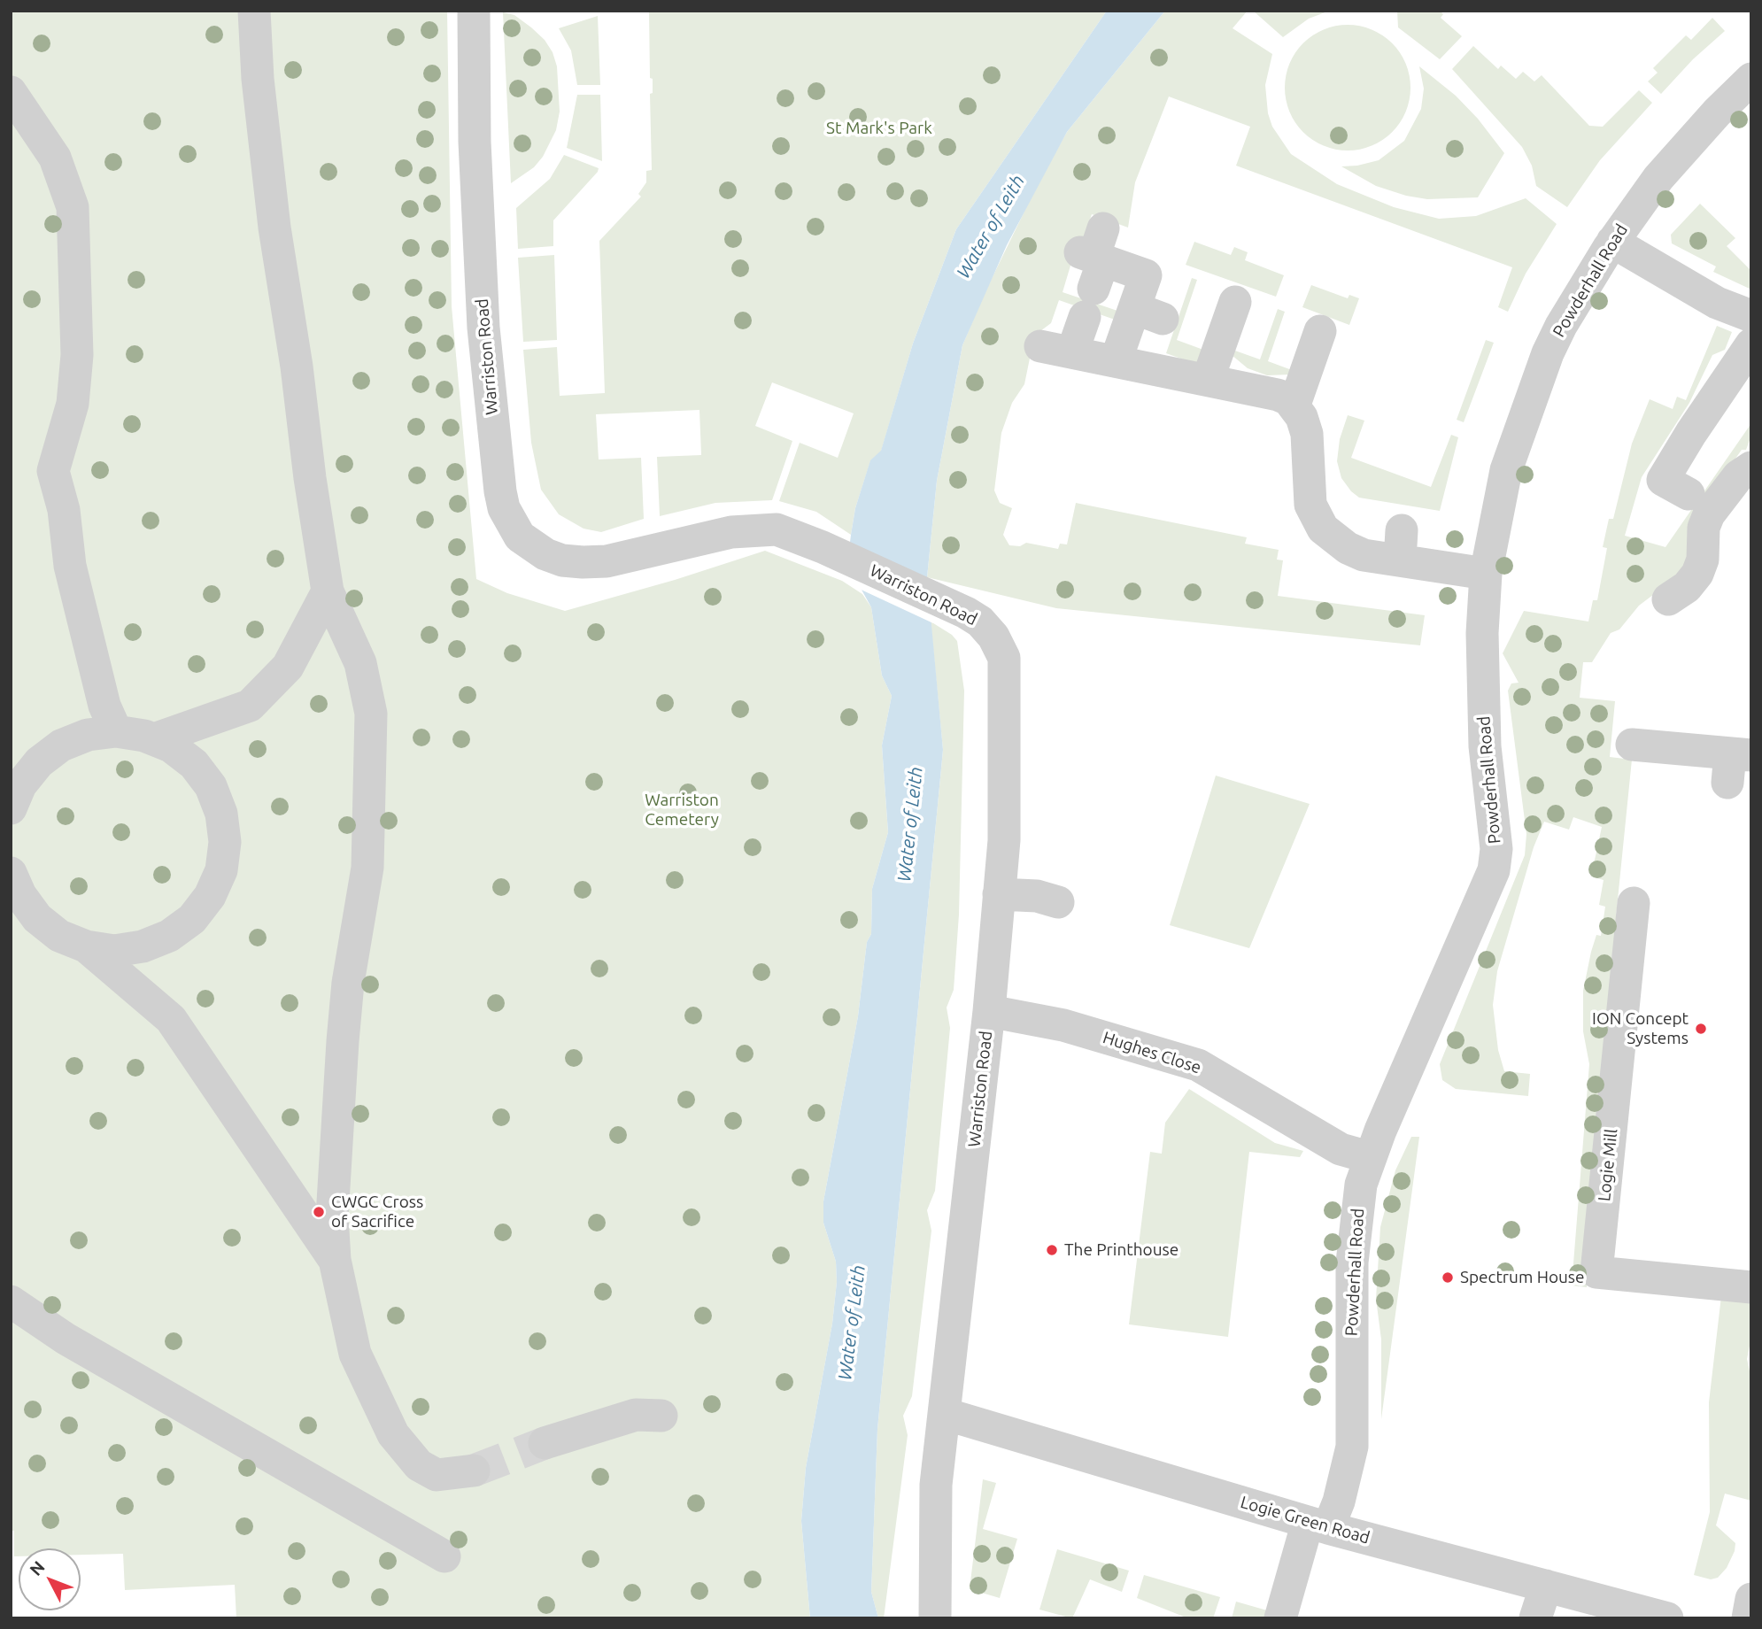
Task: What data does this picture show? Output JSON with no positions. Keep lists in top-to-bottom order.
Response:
{
  "streets": {
    "street": [
      "Powderhall Road",
      "Warriston Road",
      "Hughes Close",
      "Logie Mill",
      "Logie Green Road"
    ]
  },
  "crossings": [
    ["Powderhall Road", "Hughes Close"],
    ["Powderhall Road", "Logie Green Road"],
    ["Warriston Road", "Hughes Close"],
    ["Warriston Road", "Logie Green Road"]
  ],
  "water": ["Water of Leith"],
  "parks": ["St Mark's Park", "Warriston Cemetery"],
  "places": [
    "ION Concept Systems",
    "CWGC Cross of Sacrifice",
    "The Printhouse",
    "Spectrum House"
  ],
  "north": "top left"
}
